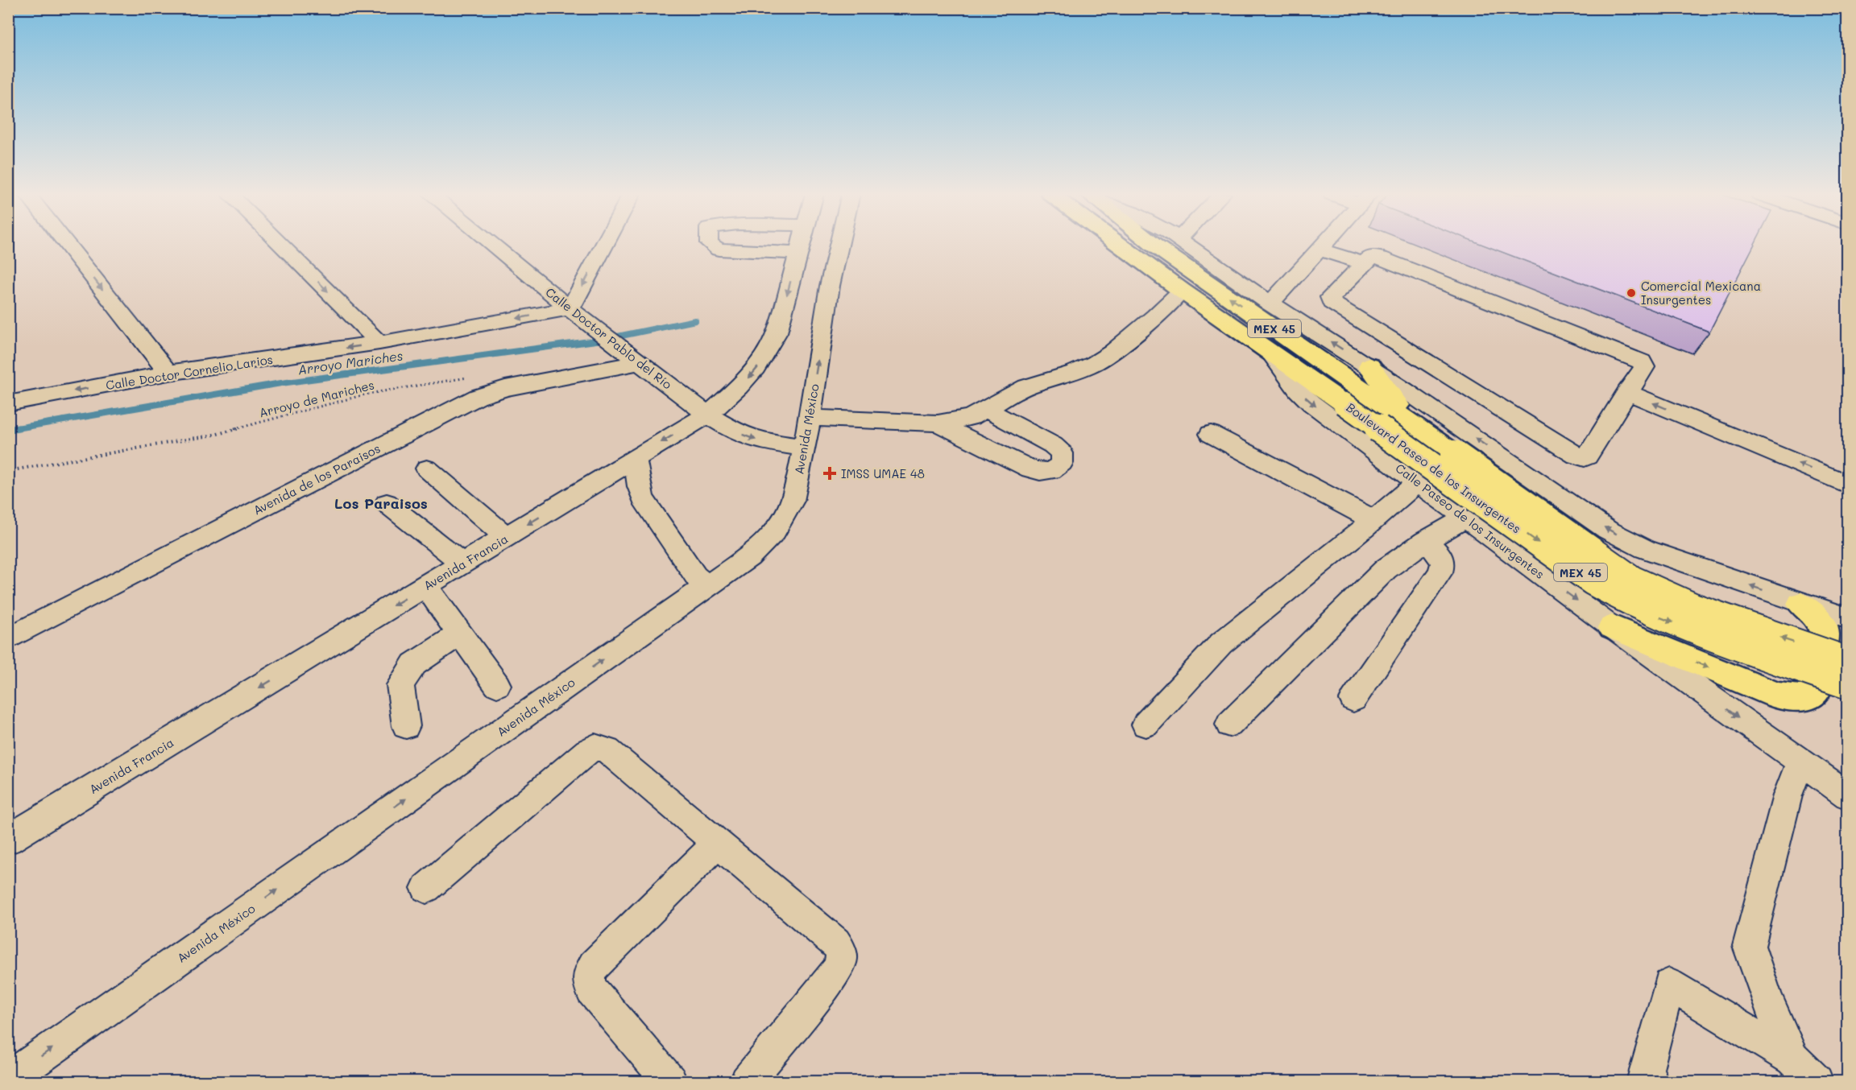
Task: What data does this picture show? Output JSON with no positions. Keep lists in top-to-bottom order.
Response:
{
  "streets": {
    "main road": ["MEX 45", "Boulevard Paseo de los Insurgentes"],
    "street": [
      "Calle Doctor Pablo del Río",
      "Calle Doctor Cornelio Larios",
      "Avenida México",
      "Avenida de los Paraisos",
      "Calle Paseo de los Insurgentes",
      "Avenida Francia"
    ],
    "path": ["Arroyo de Mariches"]
  },
  "crossings": [
    ["Calle Doctor Pablo del Río", "Calle Doctor Cornelio Larios"],
    ["Calle Doctor Pablo del Río", "Avenida México"],
    ["Calle Doctor Pablo del Río", "Avenida de los Paraisos"],
    ["Calle Doctor Pablo del Río", "Avenida Francia"],
    ["Boulevard Paseo de los Insurgentes", "Calle Paseo de los Insurgentes"]
  ],
  "one_way": ["Calle Doctor Cornelio Larios", "Avenida México", "Avenida Francia"],
  "districts": ["Los Paraisos"],
  "water": ["Arroyo Mariches"],
  "places": {
    "other": ["Comercial Mexicana Insurgentes"],
    "health": ["IMSS UMAE 48"]
  }
}
